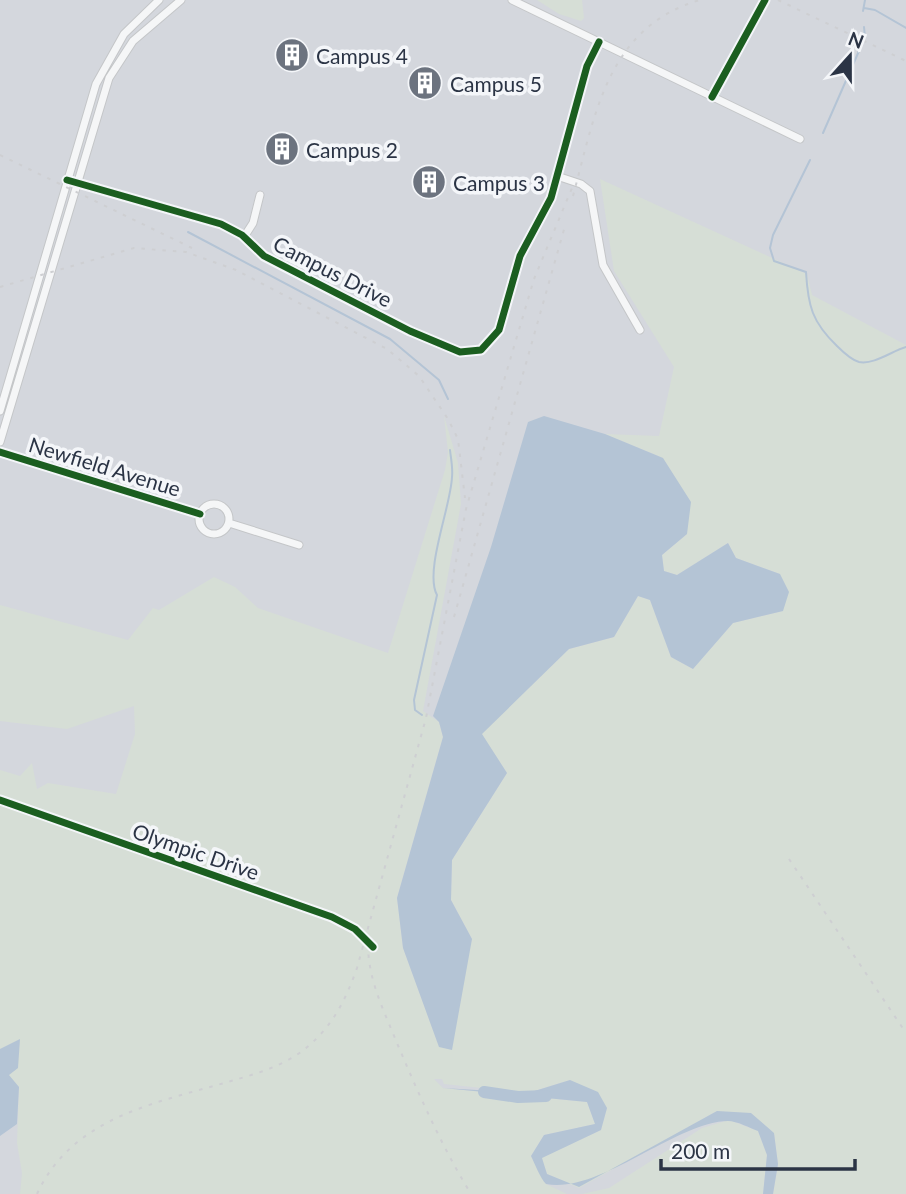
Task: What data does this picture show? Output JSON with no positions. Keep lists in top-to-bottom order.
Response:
{
  "streets": {
    "street": ["Campus Drive", "Newfield Avenue", "Olympic Drive"]
  },
  "places": {
    "building": [
      "Campus 4",
      "Campus 5",
      "Campus 2",
      "Campus 3"
    ]
  },
  "scale_bar": "200 m",
  "north": "top"
}
